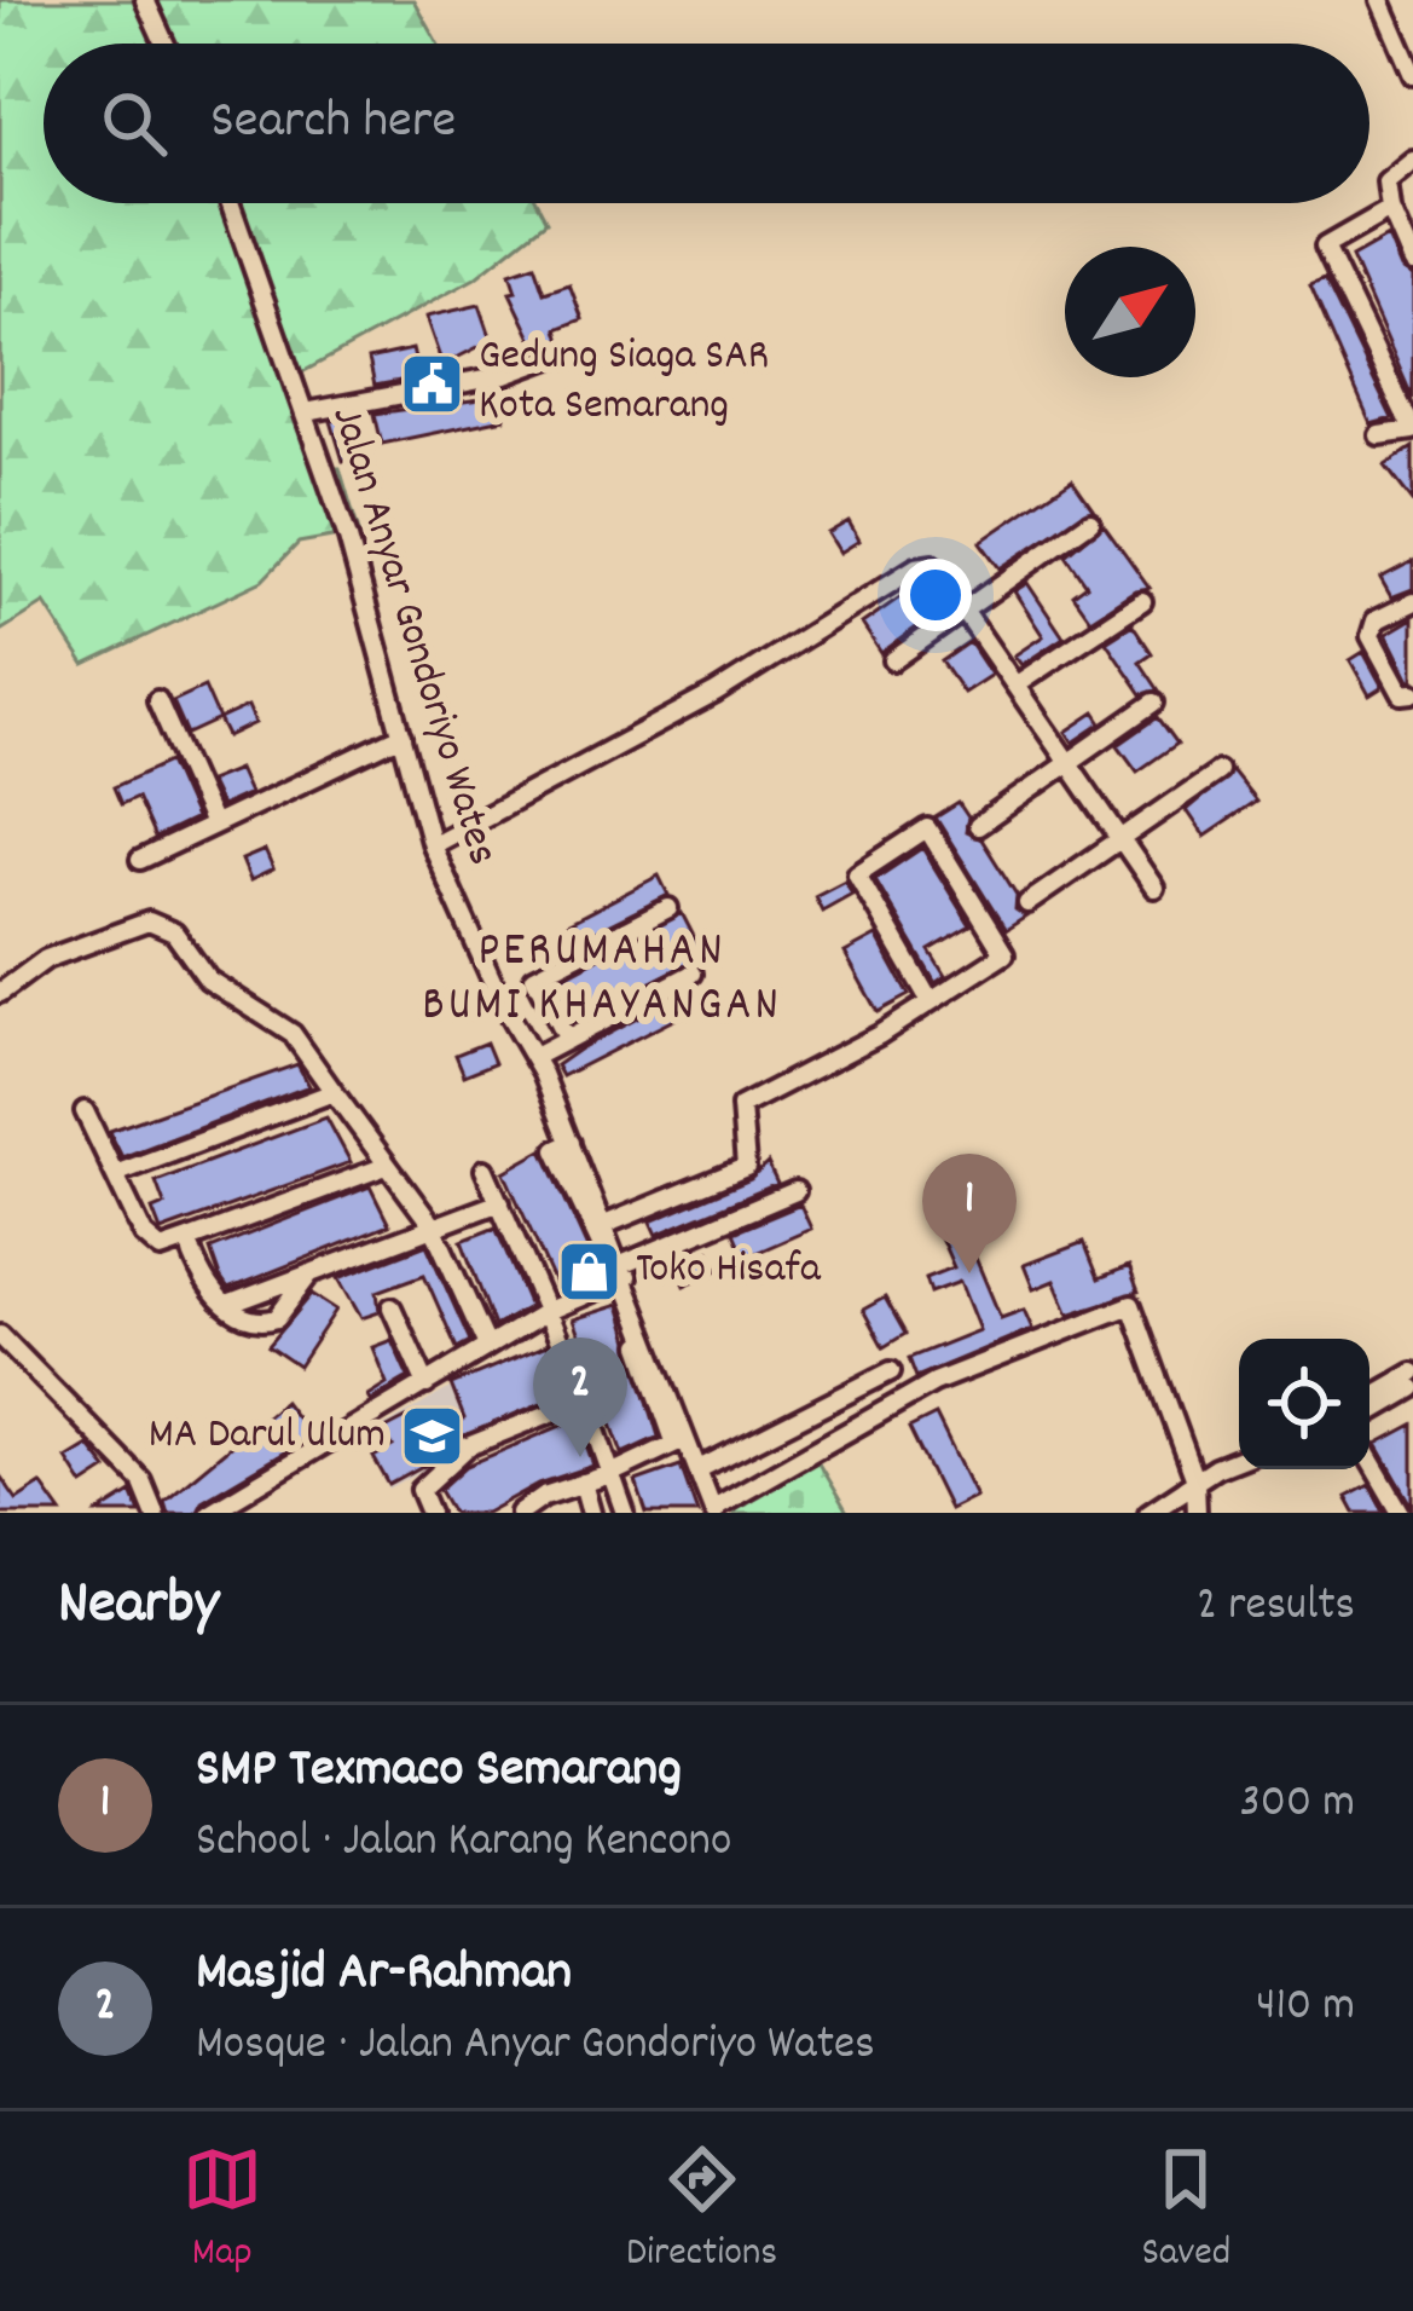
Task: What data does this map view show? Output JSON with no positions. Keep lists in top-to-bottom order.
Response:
{
  "streets": {
    "street": ["Jalan Anyar Gondoriyo Wates"]
  },
  "districts": ["PERUMAHAN BUMI KHAYANGAN"],
  "places": {
    "public building": ["Gedung Siaga SAR Kota Semarang"],
    "shop": ["Toko Hisafa"],
    "school or university": ["MA Darul Ulum"]
  },
  "north": "top right",
  "page": {
    "search": "Search here",
    "pins": ["1", "2"],
    "heading": ["Nearby", "2 results"],
    "list": [
      {
        "mark": "1",
        "name": "SMP Texmaco Semarang",
        "note": "School · Jalan Karang Kencono",
        "value": "300 m"
      },
      {
        "mark": "2",
        "name": "Masjid Ar-Rahman",
        "note": "Mosque · Jalan Anyar Gondoriyo Wates",
        "value": "410 m"
      }
    ],
    "nav": ["Map", "Directions", "Saved"]
  }
}
